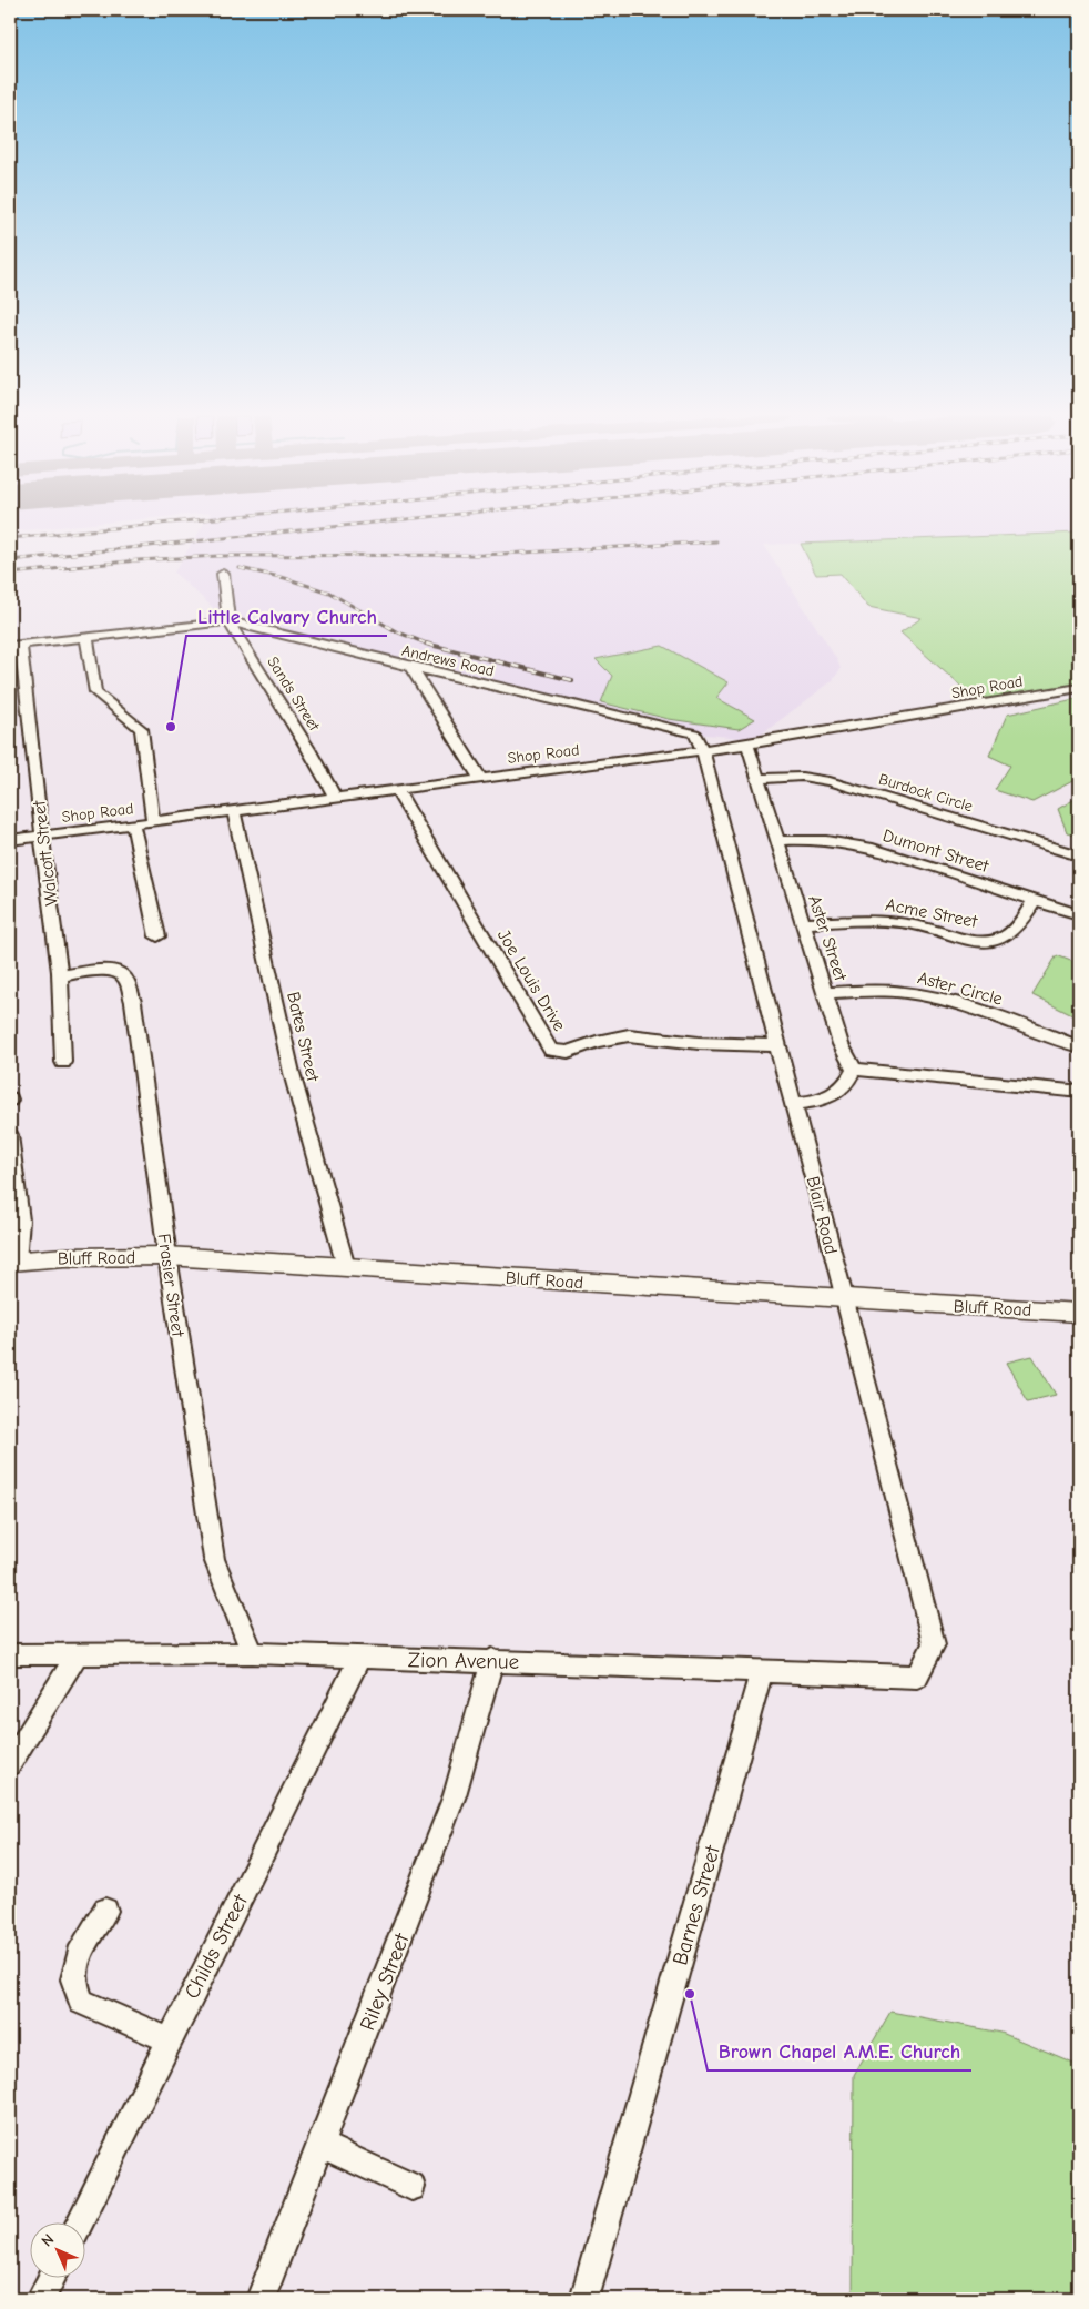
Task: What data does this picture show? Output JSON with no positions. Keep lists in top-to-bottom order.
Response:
{
  "streets": {
    "main road": ["Bluff Road"],
    "street": [
      "Andrews Road",
      "Shop Road",
      "Sands Street",
      "Burdock Circle",
      "Dumont Street",
      "Walcott Street",
      "Acme Street",
      "Aster Street",
      "Joe Louis Drive",
      "Aster Circle",
      "Bates Street",
      "Blair Road",
      "Frasier Street",
      "Zion Avenue",
      "Barnes Street",
      "Childs Street",
      "Riley Street"
    ]
  },
  "crossings": [
    ["Andrews Road", "Shop Road"],
    ["Andrews Road", "Sands Street"],
    ["Andrews Road", "Walcott Street"],
    ["Andrews Road", "Blair Road"],
    ["Shop Road", "Sands Street"],
    ["Shop Road", "Walcott Street"],
    ["Shop Road", "Aster Street"],
    ["Shop Road", "Joe Louis Drive"],
    ["Shop Road", "Bates Street"],
    ["Shop Road", "Blair Road"],
    ["Burdock Circle", "Aster Street"],
    ["Dumont Street", "Acme Street"],
    ["Dumont Street", "Aster Street"],
    ["Walcott Street", "Frasier Street"],
    ["Acme Street", "Aster Street"],
    ["Aster Street", "Aster Circle"],
    ["Joe Louis Drive", "Blair Road"],
    ["Bates Street", "Bluff Road"],
    ["Blair Road", "Bluff Road"],
    ["Blair Road", "Zion Avenue"],
    ["Bluff Road", "Frasier Street"],
    ["Frasier Street", "Zion Avenue"],
    ["Zion Avenue", "Barnes Street"],
    ["Zion Avenue", "Childs Street"],
    ["Zion Avenue", "Riley Street"]
  ],
  "places": ["Little Calvary Church", "Brown Chapel A.M.E. Church"],
  "north": "top left"
}
